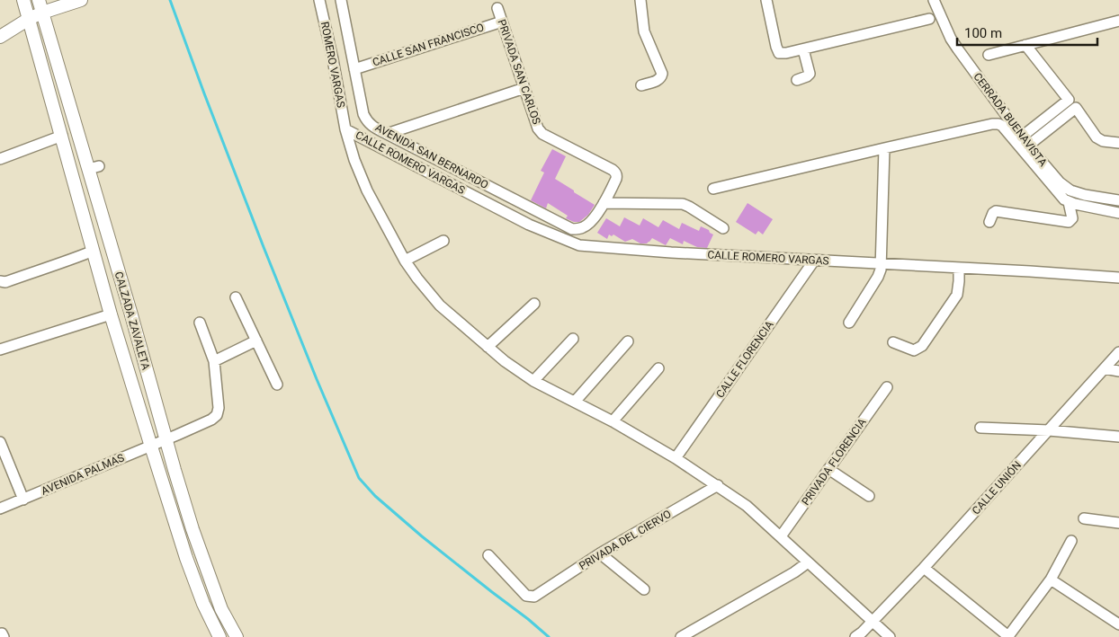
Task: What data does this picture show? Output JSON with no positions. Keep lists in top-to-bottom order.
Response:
{
  "streets": {
    "main road": ["CALZADA ZAVALETA"],
    "street": [
      "CALLE SAN FRANCISCO",
      "ROMERO VARGAS",
      "PRIVADA SAN CARLOS",
      "CERRADA BUENAVISTA",
      "AVENIDA SAN BERNARDO",
      "CALLE ROMERO VARGAS",
      "CALLE FLORENCIA",
      "PRIVADA FLORENCIA",
      "AVENIDA PALMAS",
      "CALLE UNIÓN",
      "PRIVADA DEL CIERVO"
    ]
  },
  "crossings": [
    ["CALLE SAN FRANCISCO", "PRIVADA SAN CARLOS"],
    ["CALLE SAN FRANCISCO", "AVENIDA SAN BERNARDO"],
    ["ROMERO VARGAS", "CALLE ROMERO VARGAS"],
    ["PRIVADA SAN CARLOS", "AVENIDA SAN BERNARDO"],
    ["CALLE ROMERO VARGAS", "CALLE FLORENCIA"],
    ["CALLE ROMERO VARGAS", "PRIVADA FLORENCIA"],
    ["CALLE ROMERO VARGAS", "CALLE UNIÓN"],
    ["CALLE ROMERO VARGAS", "PRIVADA DEL CIERVO"],
    ["CALZADA ZAVALETA", "AVENIDA PALMAS"]
  ],
  "scale_bar": "100 m"
}
